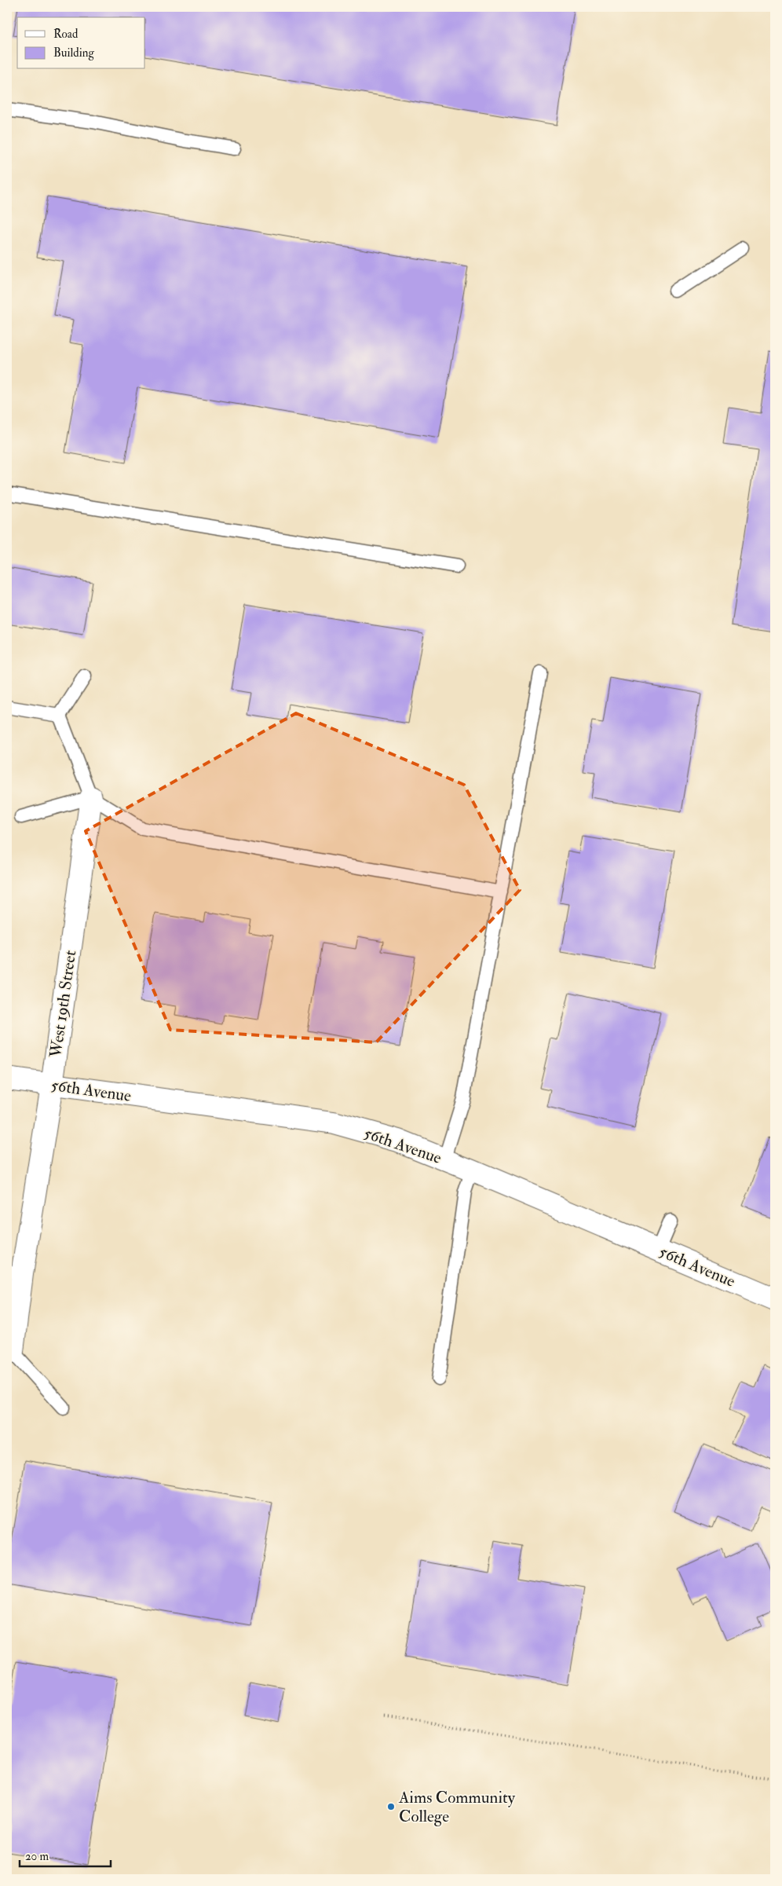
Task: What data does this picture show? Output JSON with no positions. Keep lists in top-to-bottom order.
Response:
{
  "streets": {
    "street": ["West 19th Street", "56th Avenue"]
  },
  "crossings": [
    ["West 19th Street", "56th Avenue"]
  ],
  "places": ["Aims Community College"],
  "legend": ["Road", "Building"],
  "scale_bar": "20 m"
}
